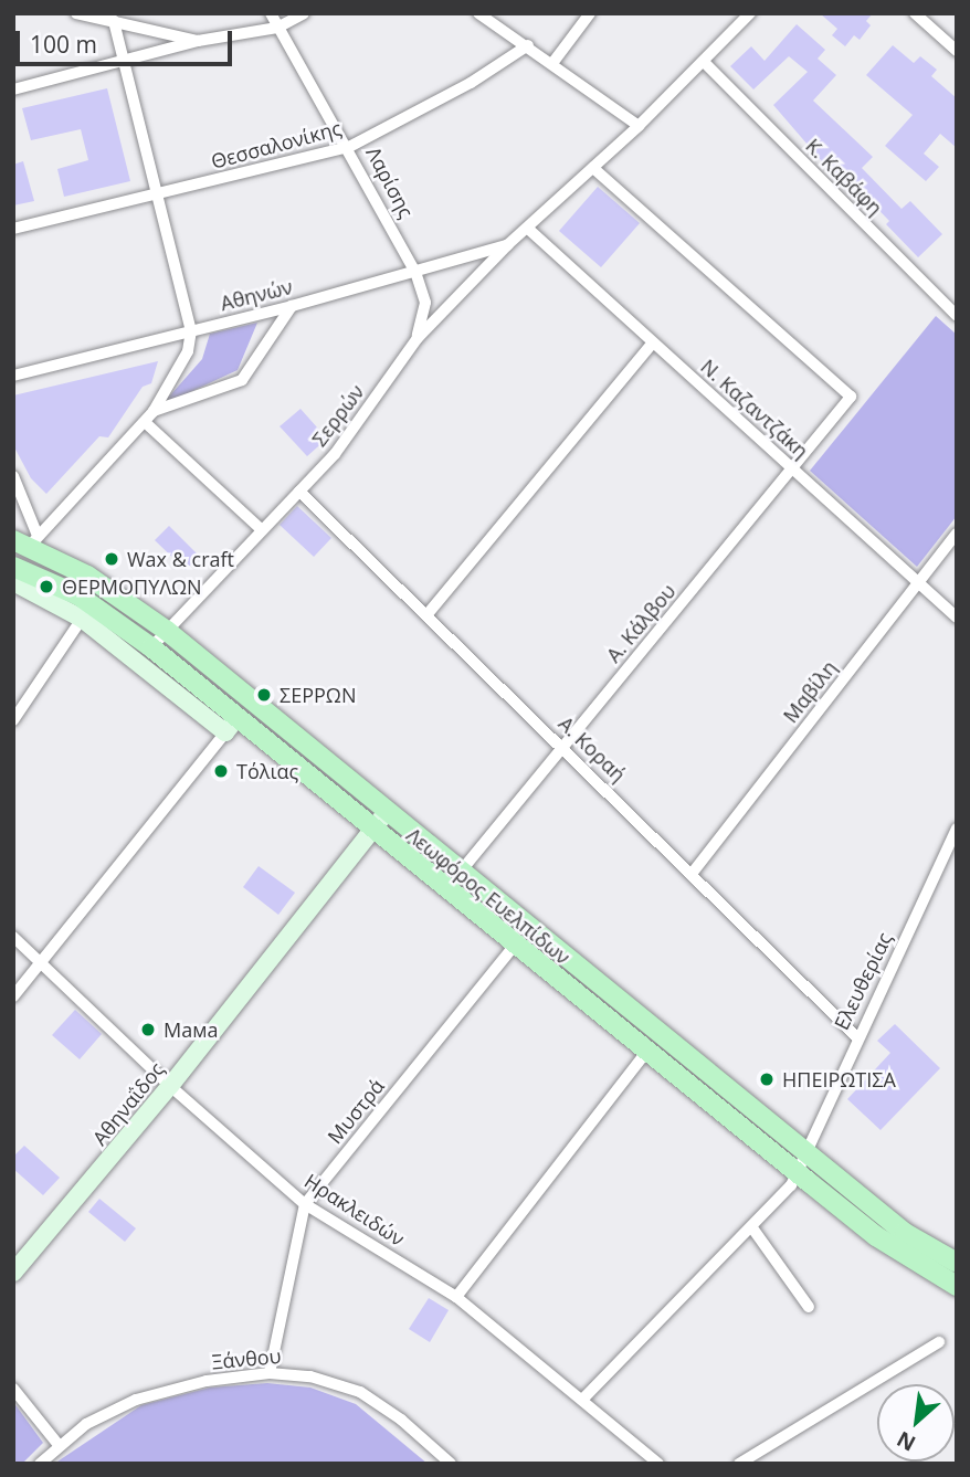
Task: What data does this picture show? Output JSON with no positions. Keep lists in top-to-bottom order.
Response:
{
  "streets": {
    "main road": ["Λεωφόρος Ευελπίδων"],
    "street": [
      "Θεσσαλονίκης",
      "Κ. Καβάφη",
      "Λαρίσης",
      "Αθηνών",
      "Ν. Καζαντζάκη",
      "Σερρών",
      "A. Κάλβου",
      "Μαβίλη",
      "Α. Κοραή",
      "Ελευθερίας",
      "Αθηναΐδος",
      "Μυστρά",
      "Ηρακλειδών",
      "Ξάνθου"
    ]
  },
  "crossings": [
    ["Θεσσαλονίκης", "Λαρίσης"],
    ["Λαρίσης", "Αθηνών"],
    ["Λαρίσης", "Σερρών"],
    ["Αθηνών", "Σερρών"],
    ["Ν. Καζαντζάκη", "Σερρών"],
    ["Ν. Καζαντζάκη", "A. Κάλβου"],
    ["Ν. Καζαντζάκη", "Μαβίλη"],
    ["Σερρών", "A. Κάλβου"],
    ["Σερρών", "Α. Κοραή"],
    ["Σερρών", "Λεωφόρος Ευελπίδων"],
    ["A. Κάλβου", "Α. Κοραή"],
    ["A. Κάλβου", "Λεωφόρος Ευελπίδων"],
    ["Μαβίλη", "Α. Κοραή"],
    ["Α. Κοραή", "Ελευθερίας"],
    ["Λεωφόρος Ευελπίδων", "Ελευθερίας"],
    ["Λεωφόρος Ευελπίδων", "Αθηναΐδος"],
    ["Λεωφόρος Ευελπίδων", "Μυστρά"],
    ["Ελευθερίας", "Ηρακλειδών"],
    ["Αθηναΐδος", "Ηρακλειδών"],
    ["Μυστρά", "Ηρακλειδών"],
    ["Μυστρά", "Ξάνθου"]
  ],
  "places": [
    "Wax & craft",
    "ΘΕΡΜΟΠΥΛΩΝ",
    "ΣΕΡΡΩΝ",
    "Τόλιας",
    "Мама",
    "ΗΠΕΙΡΩΤΙΣΑ"
  ],
  "scale_bar": "100 m",
  "north": "bottom left"
}
